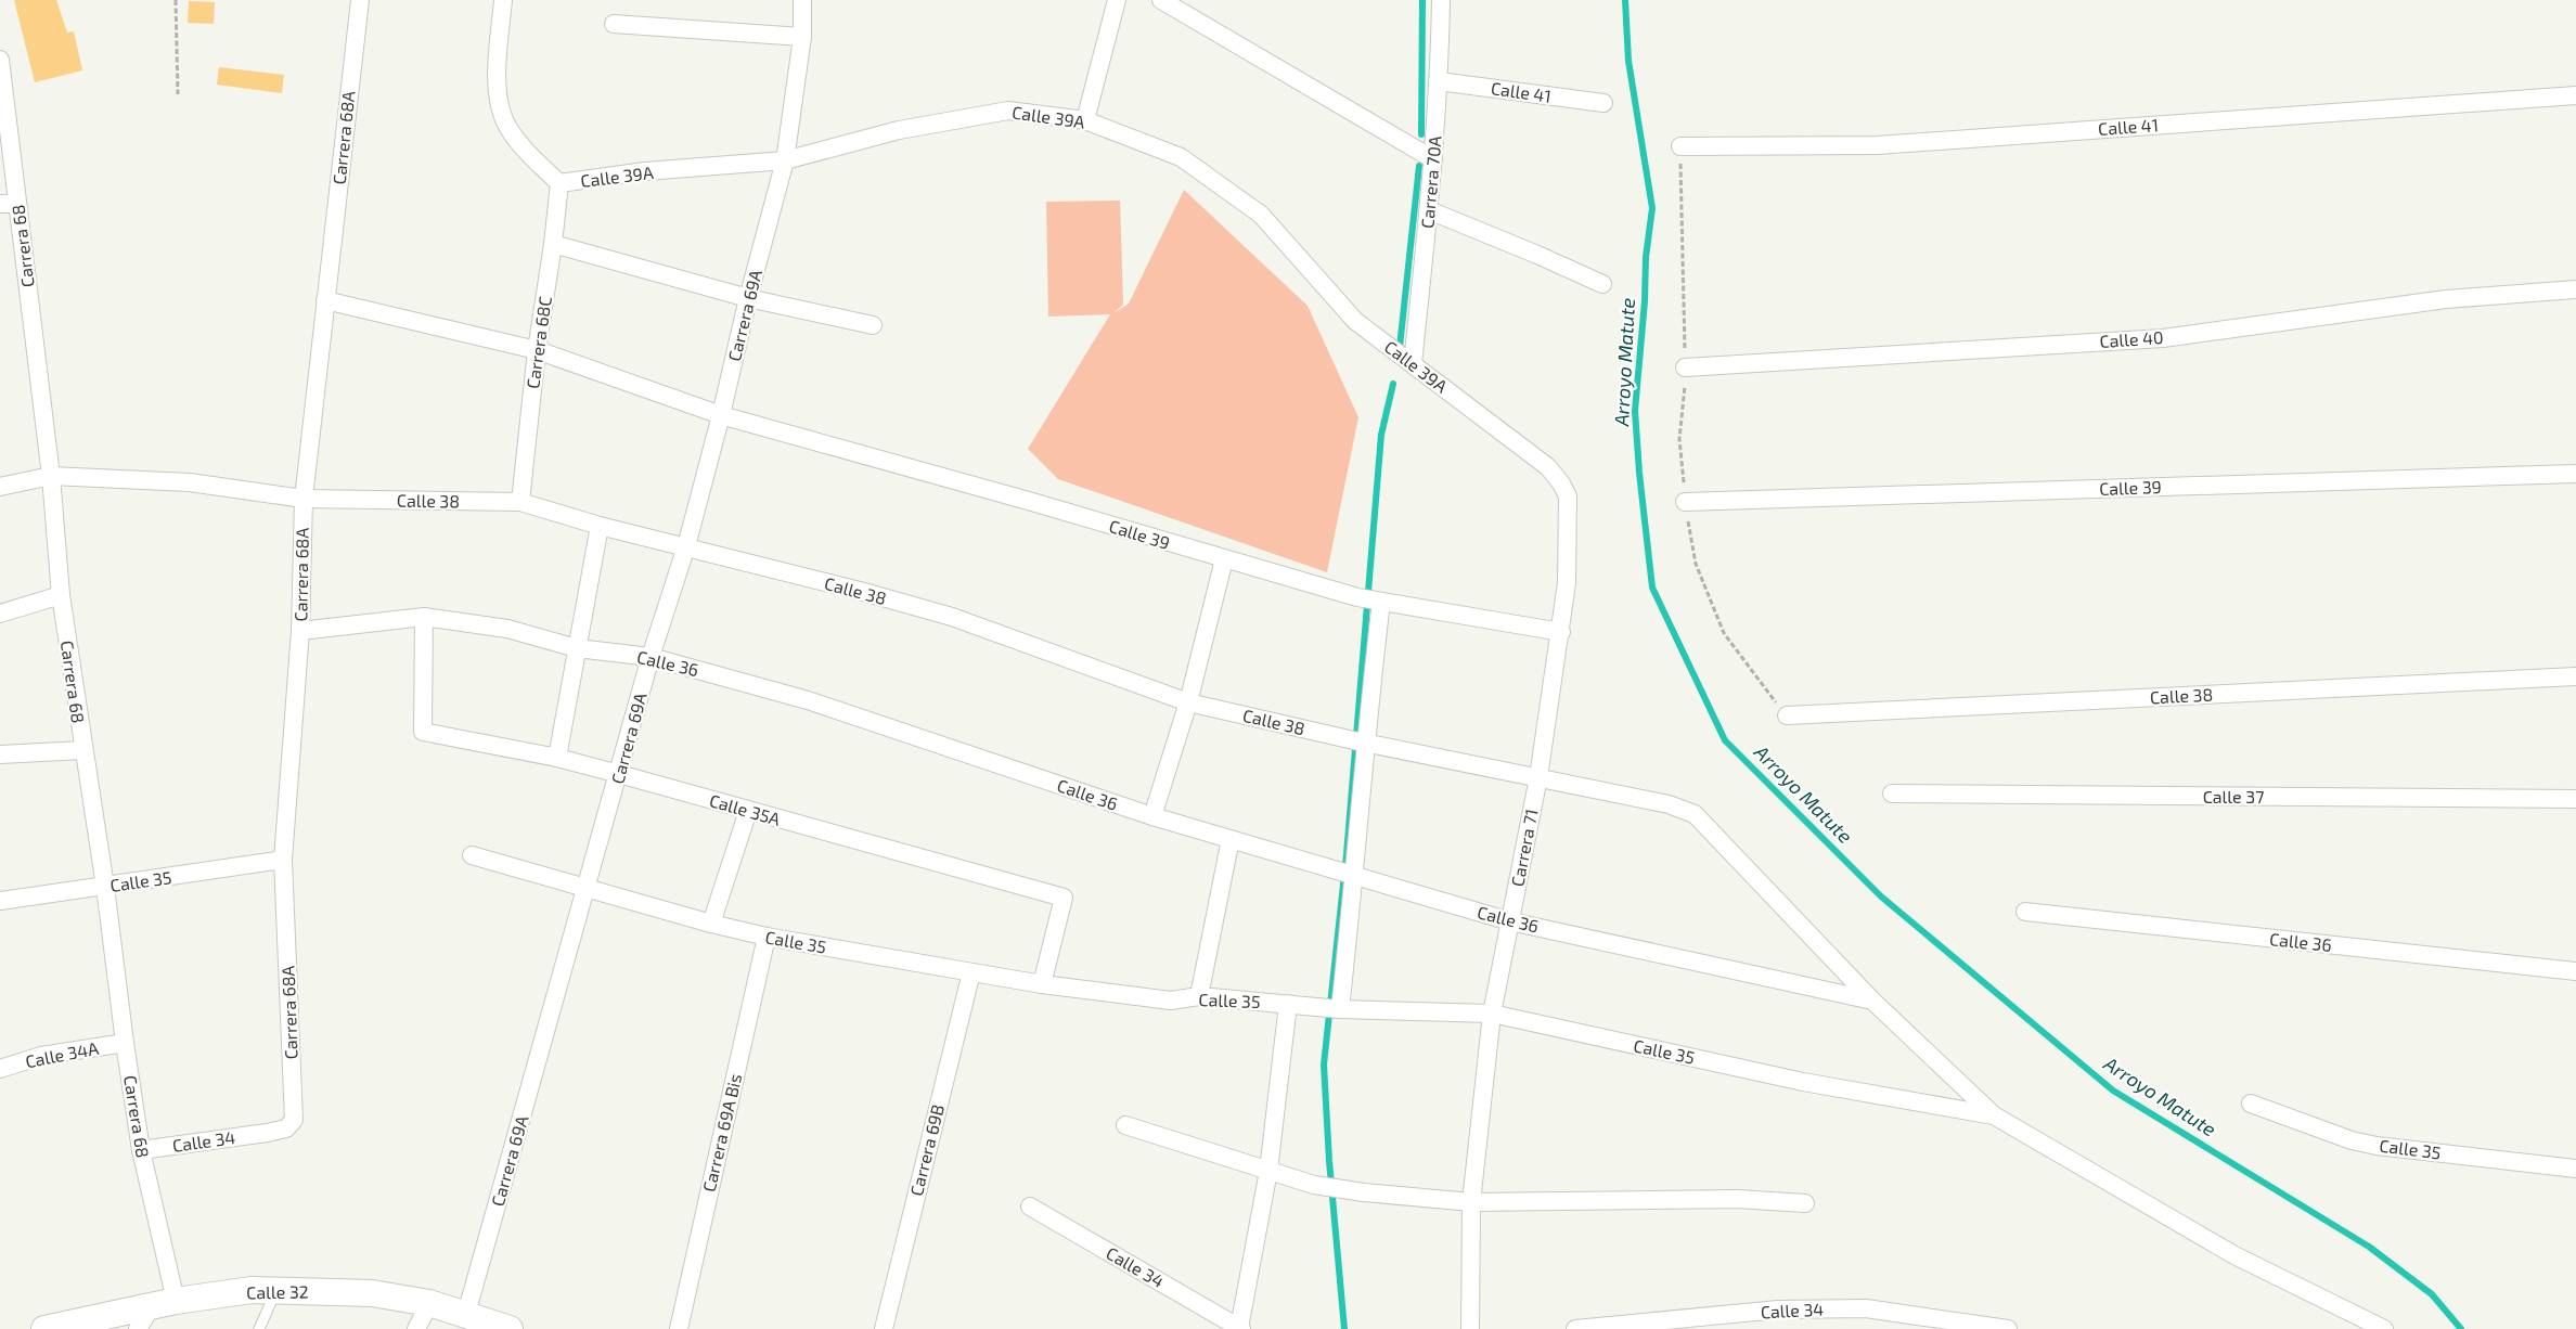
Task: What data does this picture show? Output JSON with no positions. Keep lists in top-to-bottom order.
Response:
{
  "streets": {
    "street": [
      "Calle 41",
      "Calle 39A",
      "Carrera 68A",
      "Carrera 70A",
      "Carrera 68",
      "Carrera 69A",
      "Calle 40",
      "Carrera 68C",
      "Calle 39",
      "Calle 38",
      "Calle 36",
      "Calle 37",
      "Calle 35A",
      "Carrera 71",
      "Calle 35",
      "Calle 34A",
      "Carrera 69A Bis",
      "Calle 34",
      "Carrera 69B",
      "Calle 32"
    ]
  },
  "crossings": [
    ["Calle 41", "Carrera 70A"],
    ["Calle 39A", "Carrera 70A"],
    ["Calle 39A", "Carrera 69A"],
    ["Calle 39A", "Carrera 68C"],
    ["Calle 39A", "Carrera 71"],
    ["Carrera 68A", "Calle 39"],
    ["Carrera 68A", "Calle 38"],
    ["Carrera 68A", "Calle 36"],
    ["Carrera 68A", "Calle 35"],
    ["Carrera 68A", "Calle 34"],
    ["Carrera 68", "Calle 38"],
    ["Carrera 68", "Calle 35"],
    ["Carrera 68", "Calle 34A"],
    ["Carrera 68", "Calle 34"],
    ["Carrera 68", "Calle 32"],
    ["Carrera 69A", "Calle 39"],
    ["Carrera 69A", "Calle 38"],
    ["Carrera 69A", "Calle 36"],
    ["Carrera 69A", "Calle 35A"],
    ["Carrera 69A", "Calle 35"],
    ["Carrera 69A", "Calle 32"],
    ["Carrera 68C", "Calle 39"],
    ["Carrera 68C", "Calle 38"],
    ["Calle 39", "Carrera 71"],
    ["Calle 38", "Calle 36"],
    ["Calle 38", "Carrera 71"],
    ["Calle 36", "Calle 35A"],
    ["Calle 36", "Carrera 71"],
    ["Calle 35A", "Calle 35"],
    ["Carrera 71", "Calle 35"],
    ["Calle 35", "Carrera 69A Bis"],
    ["Calle 35", "Carrera 69B"]
  ],
  "water": ["Arroyo Matute"]
}
